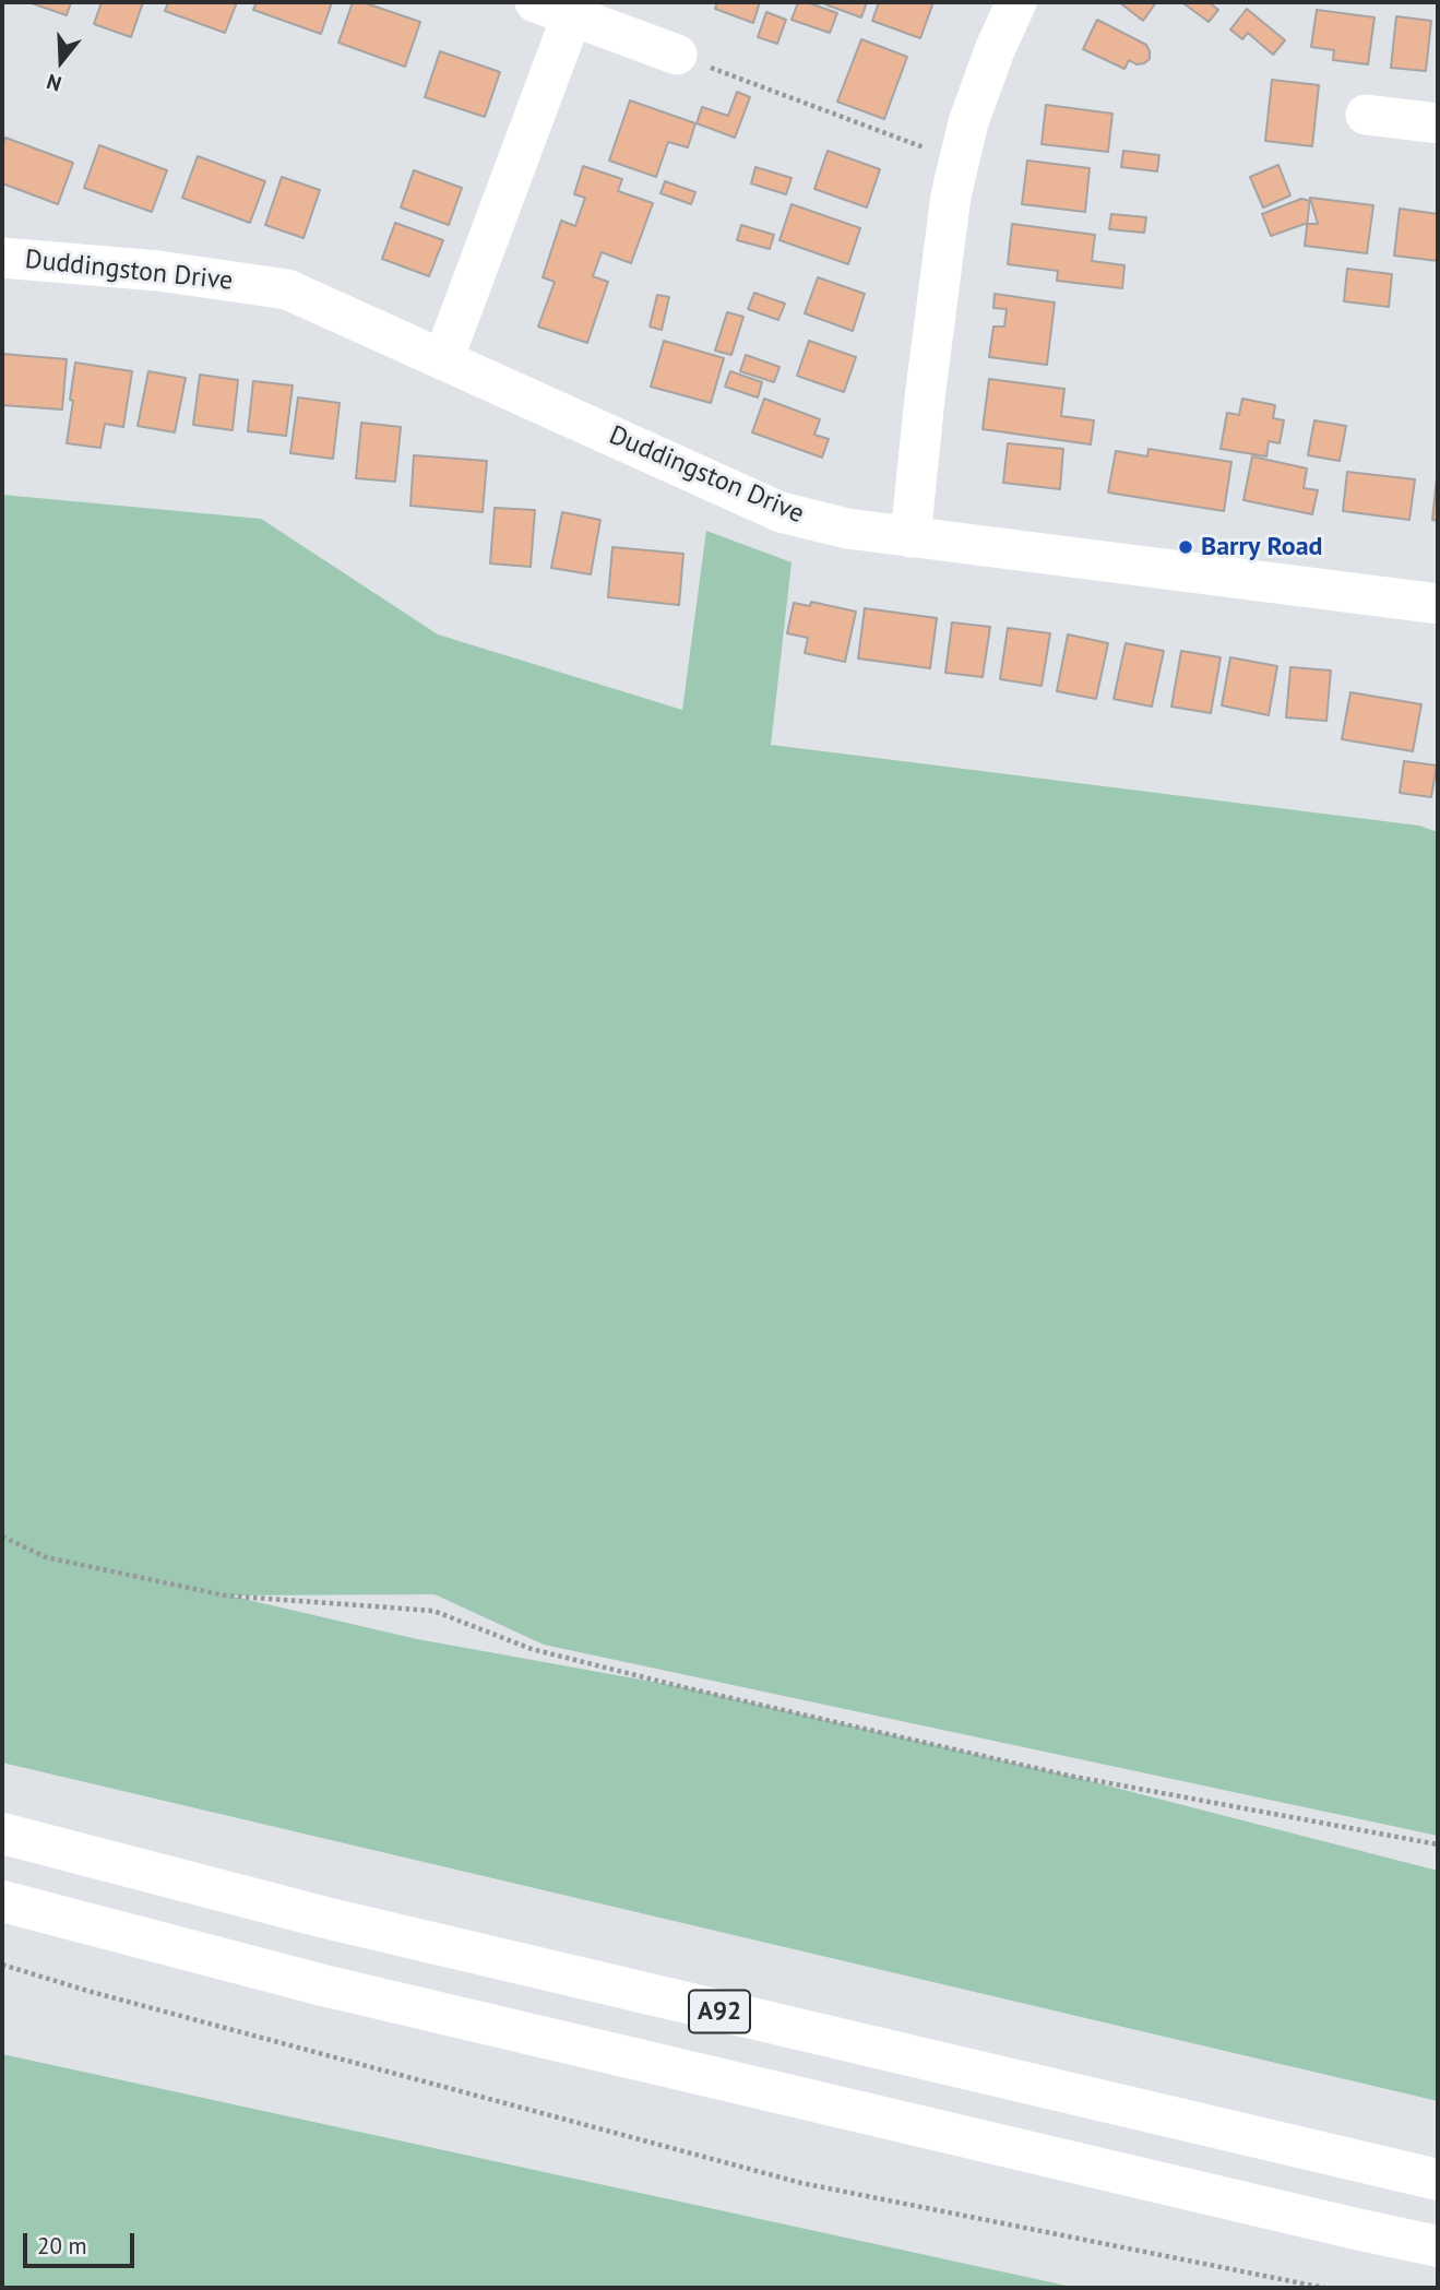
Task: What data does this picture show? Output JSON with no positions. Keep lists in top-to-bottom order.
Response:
{
  "streets": {
    "highway": ["A92"],
    "street": ["Duddingston Drive"]
  },
  "places": ["Barry Road"],
  "scale_bar": "20 m",
  "north": "bottom"
}
